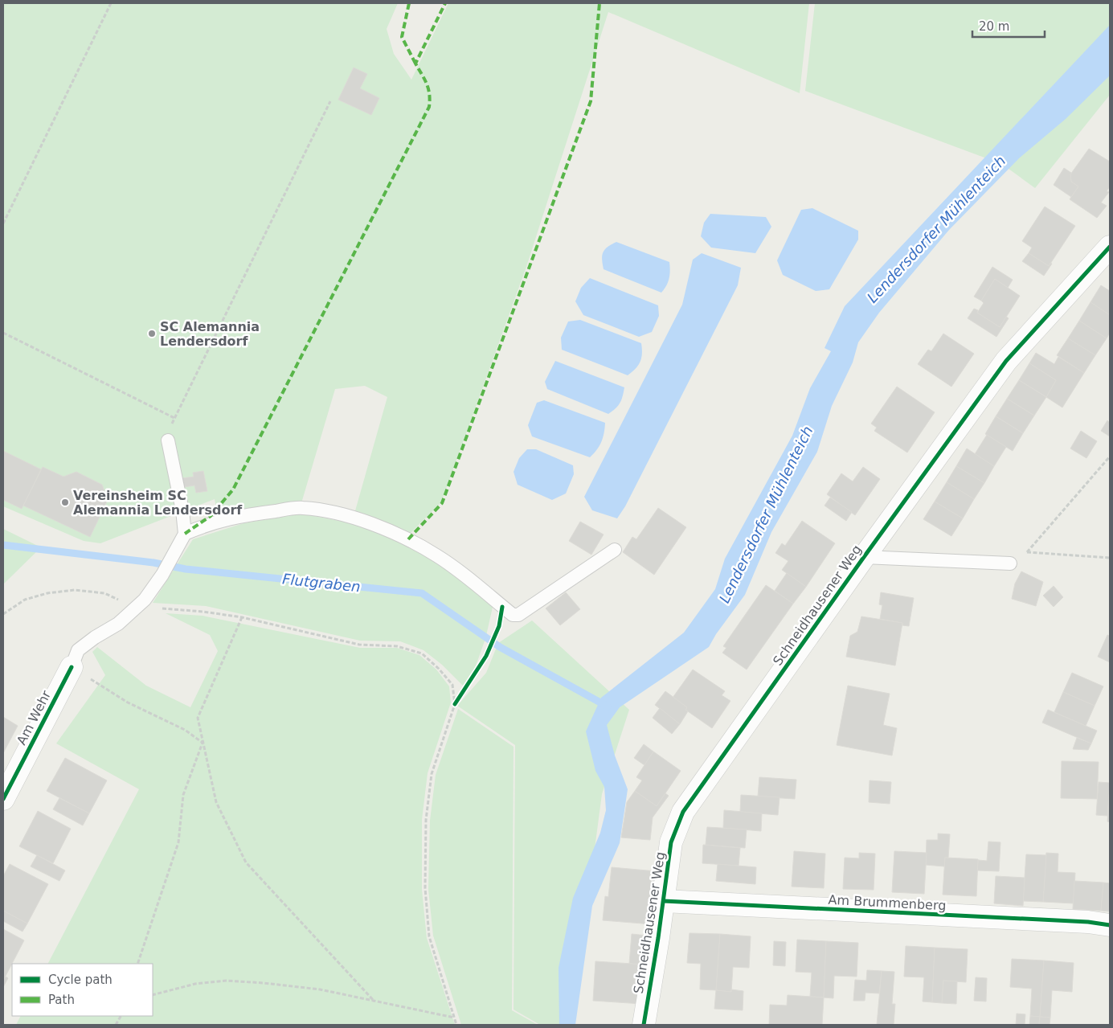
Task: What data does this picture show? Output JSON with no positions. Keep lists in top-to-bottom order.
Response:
{
  "streets": {
    "street": ["Schneidhausener Weg", "Am Wehr", "Am Brummenberg"]
  },
  "crossings": [
    ["Schneidhausener Weg", "Am Brummenberg"]
  ],
  "water": ["Lendersdorfer Mühlenteich", "Flutgraben"],
  "places": ["SC Alemannia Lendersdorf", "Vereinsheim SC Alemannia Lendersdorf"],
  "legend": ["Cycle path", "Path"],
  "scale_bar": "20 m"
}
